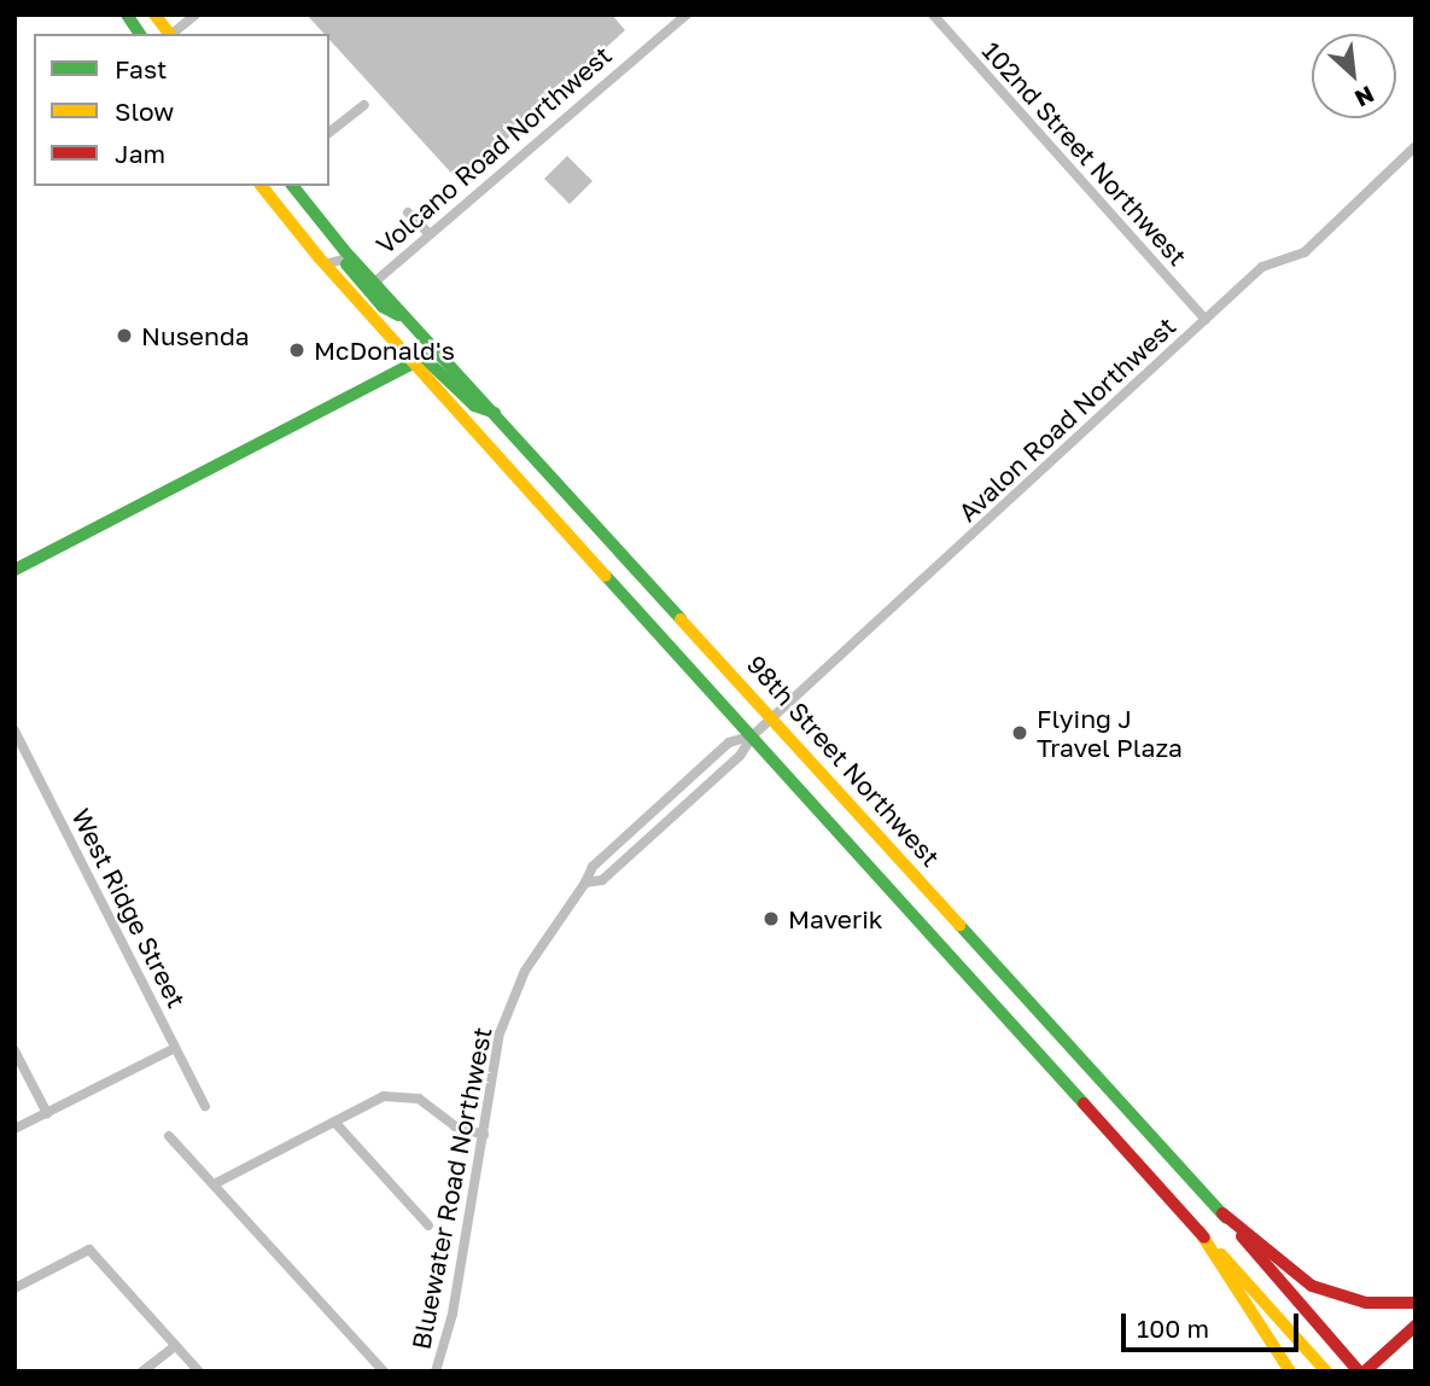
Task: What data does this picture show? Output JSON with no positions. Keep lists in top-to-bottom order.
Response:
{
  "streets": {
    "main road": ["98th Street Northwest"],
    "street": [
      "Volcano Road Northwest",
      "102nd Street Northwest",
      "Avalon Road Northwest",
      "West Ridge Street",
      "Bluewater Road Northwest"
    ]
  },
  "crossings": [
    ["Volcano Road Northwest", "98th Street Northwest"],
    ["102nd Street Northwest", "Avalon Road Northwest"],
    ["Avalon Road Northwest", "98th Street Northwest"],
    ["Avalon Road Northwest", "Bluewater Road Northwest"],
    ["98th Street Northwest", "Bluewater Road Northwest"]
  ],
  "places": [
    "Nusenda",
    "McDonald's",
    "Flying J Travel Plaza",
    "Maverik"
  ],
  "legend": ["Fast", "Slow", "Jam"],
  "scale_bar": "100 m",
  "north": "bottom right"
}
